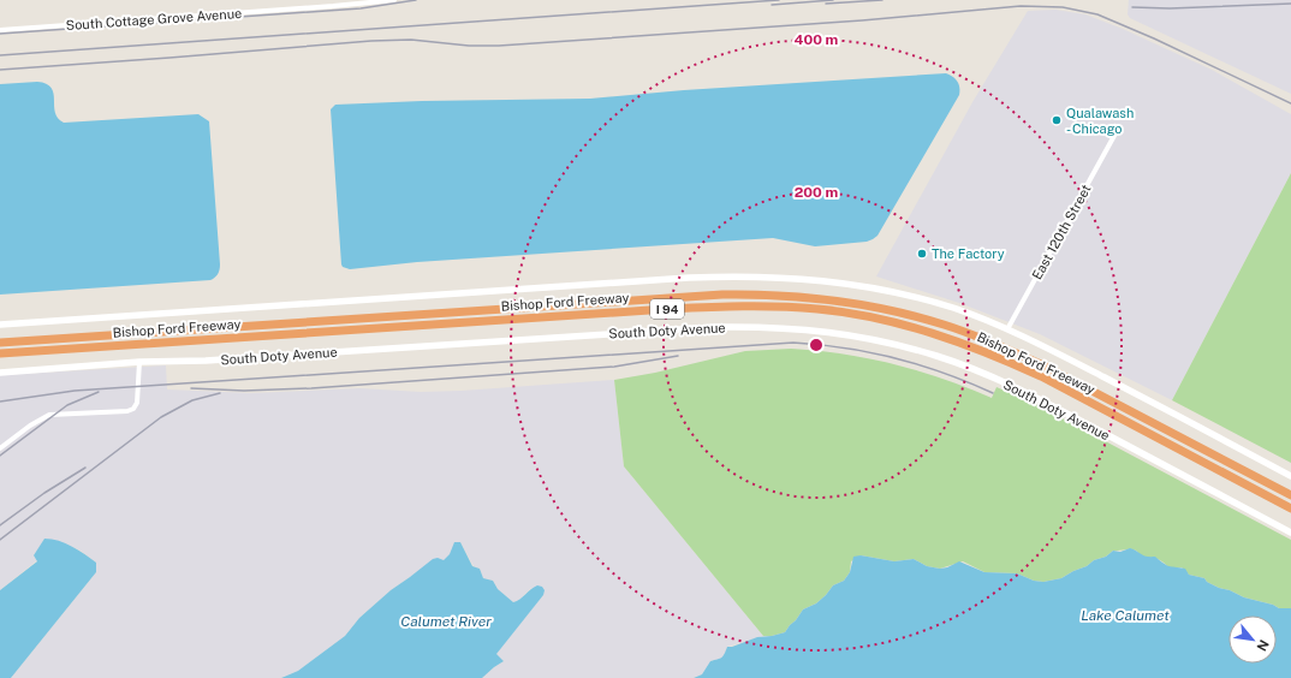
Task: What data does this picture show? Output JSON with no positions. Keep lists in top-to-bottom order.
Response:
{
  "streets": {
    "highway": ["Bishop Ford Freeway", "I 94"],
    "street": ["South Cottage Grove Avenue", "East 120th Street", "South Doty Avenue"]
  },
  "water": ["Lake Calumet", "Calumet River"],
  "places": ["Qualawash - Chicago", "The Factory"],
  "north": "bottom right",
  "rings": ["400 m", "200 m"]
}
